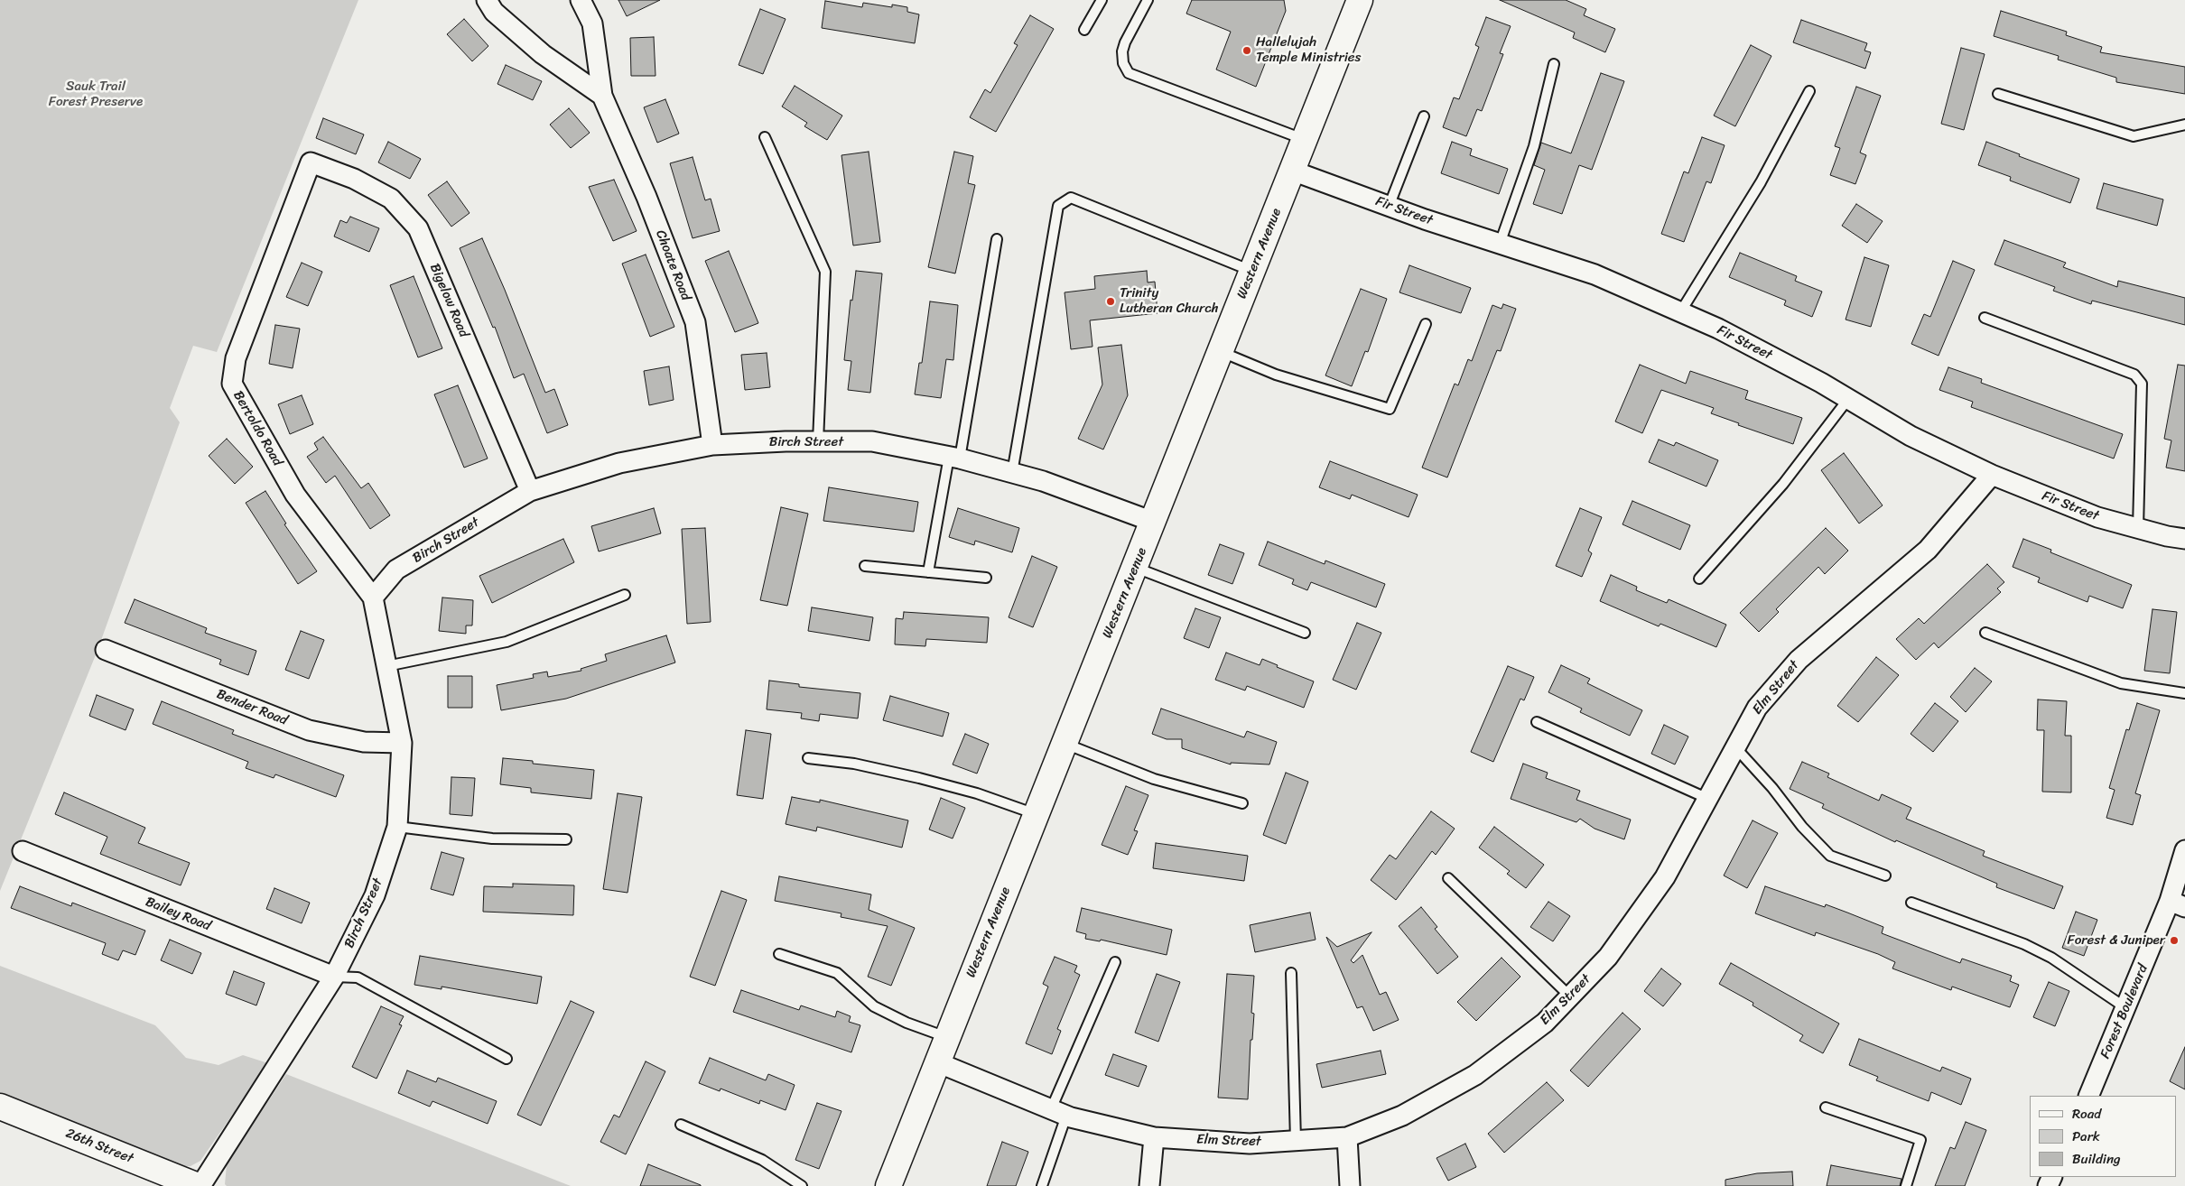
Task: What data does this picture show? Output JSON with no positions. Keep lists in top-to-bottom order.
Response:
{
  "streets": {
    "main road": ["Western Avenue", "26th Street"],
    "street": [
      "Fir Street",
      "Choate Road",
      "Bigelow Road",
      "Bertoldo Road",
      "Birch Street",
      "Elm Street",
      "Bender Road",
      "Bailey Road",
      "Forest Boulevard"
    ]
  },
  "crossings": [
    ["Fir Street", "Western Avenue"],
    ["Fir Street", "Elm Street"],
    ["Western Avenue", "Birch Street"],
    ["Western Avenue", "Elm Street"],
    ["Choate Road", "Birch Street"],
    ["Bigelow Road", "Bertoldo Road"],
    ["Bigelow Road", "Birch Street"],
    ["Bertoldo Road", "Birch Street"],
    ["Birch Street", "Bender Road"],
    ["Birch Street", "Bailey Road"],
    ["Birch Street", "26th Street"]
  ],
  "parks": ["Sauk Trail Forest Preserve"],
  "places": ["Hallelujah Temple Ministries", "Trinity Lutheran Church", "Forest & Juniper"],
  "legend": ["Road", "Park", "Building"]
}
